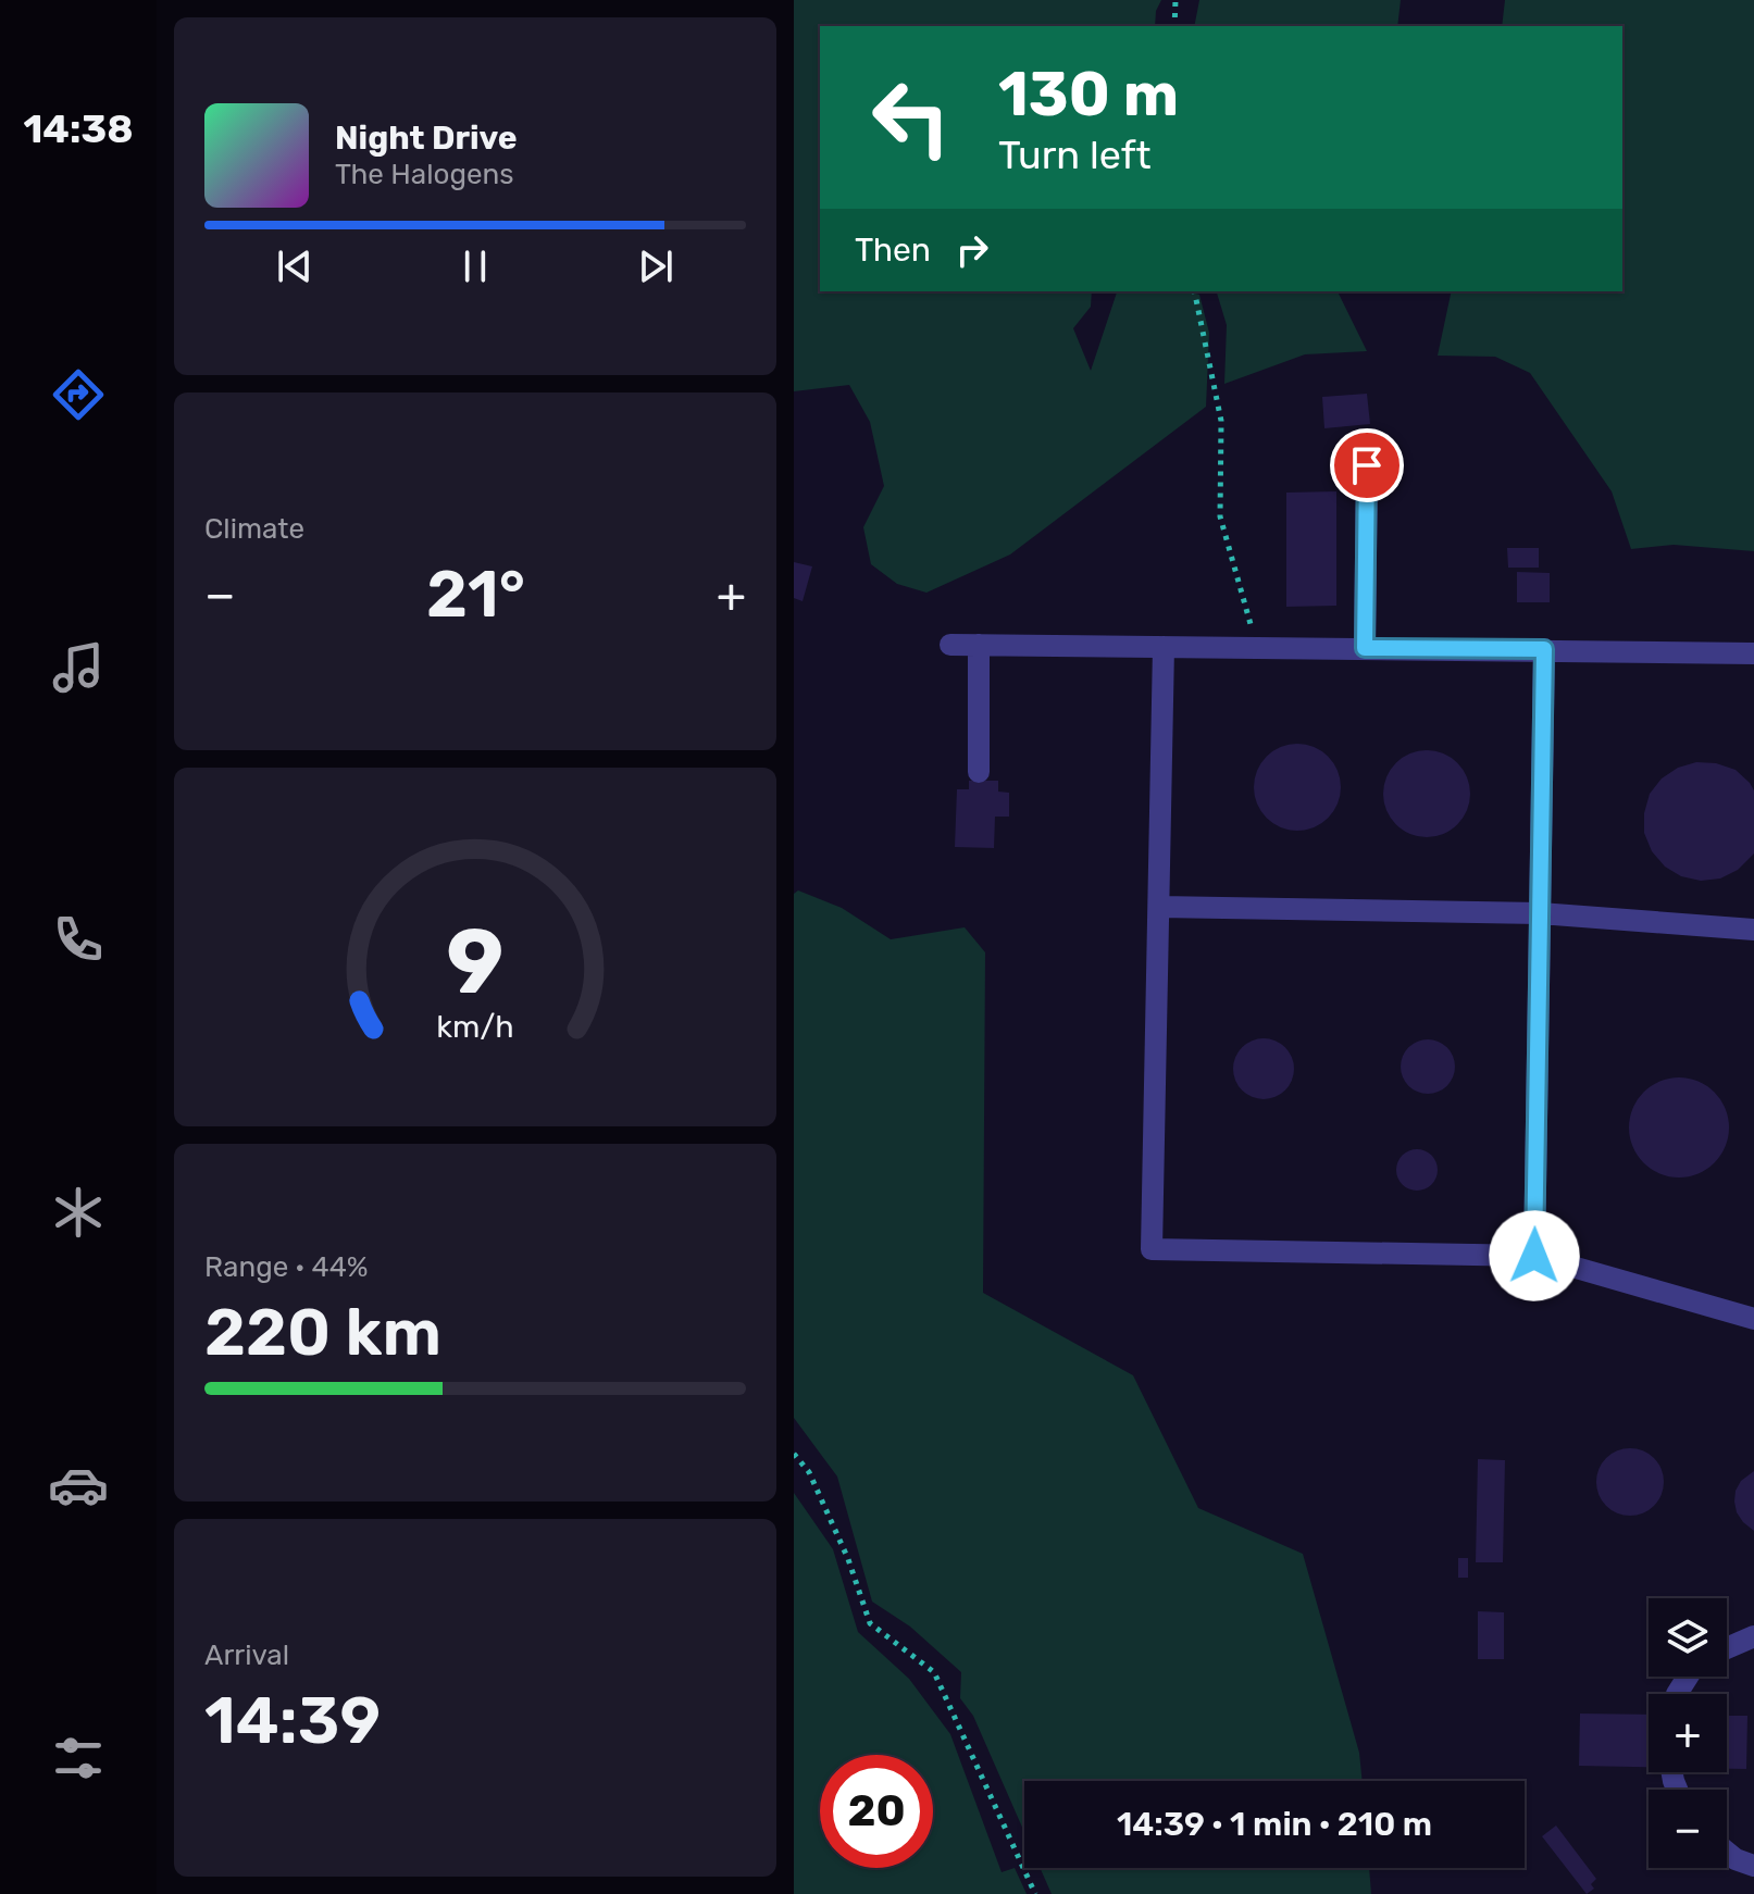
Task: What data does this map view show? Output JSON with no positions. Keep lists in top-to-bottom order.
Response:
{
  "page": {
    "tabs": "14:38",
    "turn": ["130 m", "Turn left"],
    "song": ["Night Drive", "The Halogens"],
    "then": "Then",
    "tile": [
      "Climate",
      ["Range · 44%", "220 km"],
      ["Arrival", "14:39"]
    ],
    "heat": ["−", "21°", "+"],
    "map_buttons": ["+", "−"],
    "limit": "20",
    "trip": "14:39 · 1 min · 210 m",
    "gauge": ["9", "km/h"]
  }
}
